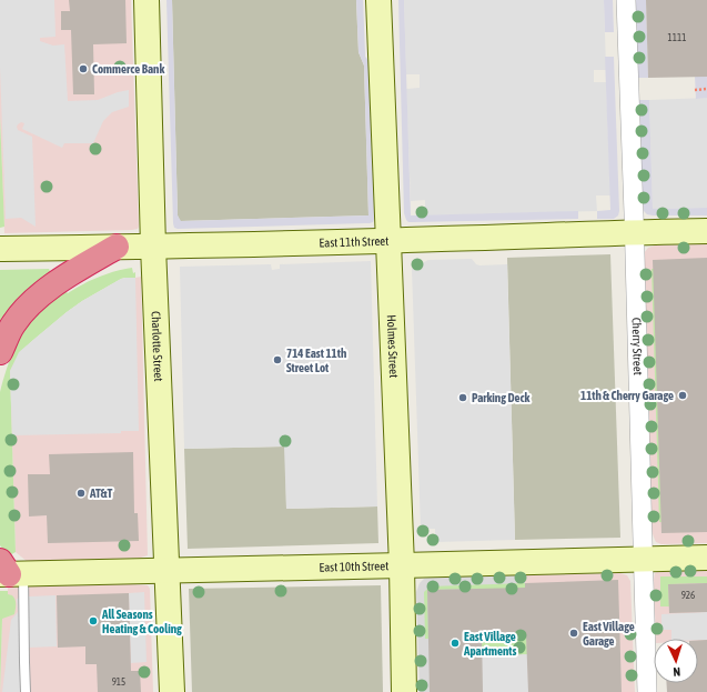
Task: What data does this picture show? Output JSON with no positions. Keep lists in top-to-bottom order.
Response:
{
  "streets": {
    "main road": [
      "East 11th Street",
      "Holmes Street",
      "Charlotte Street",
      "East 10th Street"
    ],
    "street": ["Cherry Street"]
  },
  "crossings": [
    ["East 11th Street", "Holmes Street"],
    ["East 11th Street", "Cherry Street"],
    ["East 11th Street", "Charlotte Street"],
    ["Holmes Street", "East 10th Street"],
    ["Cherry Street", "East 10th Street"],
    ["Charlotte Street", "East 10th Street"]
  ],
  "places": [
    "Commerce Bank",
    "714 East 11th Street Lot",
    "11th & Cherry Garage",
    "Parking Deck",
    "AT&T",
    "All Seasons Heating & Cooling",
    "East Village Garage",
    "East Village Apartments"
  ],
  "house_numbers": ["1111", "926", "915"],
  "north": "bottom"
}
